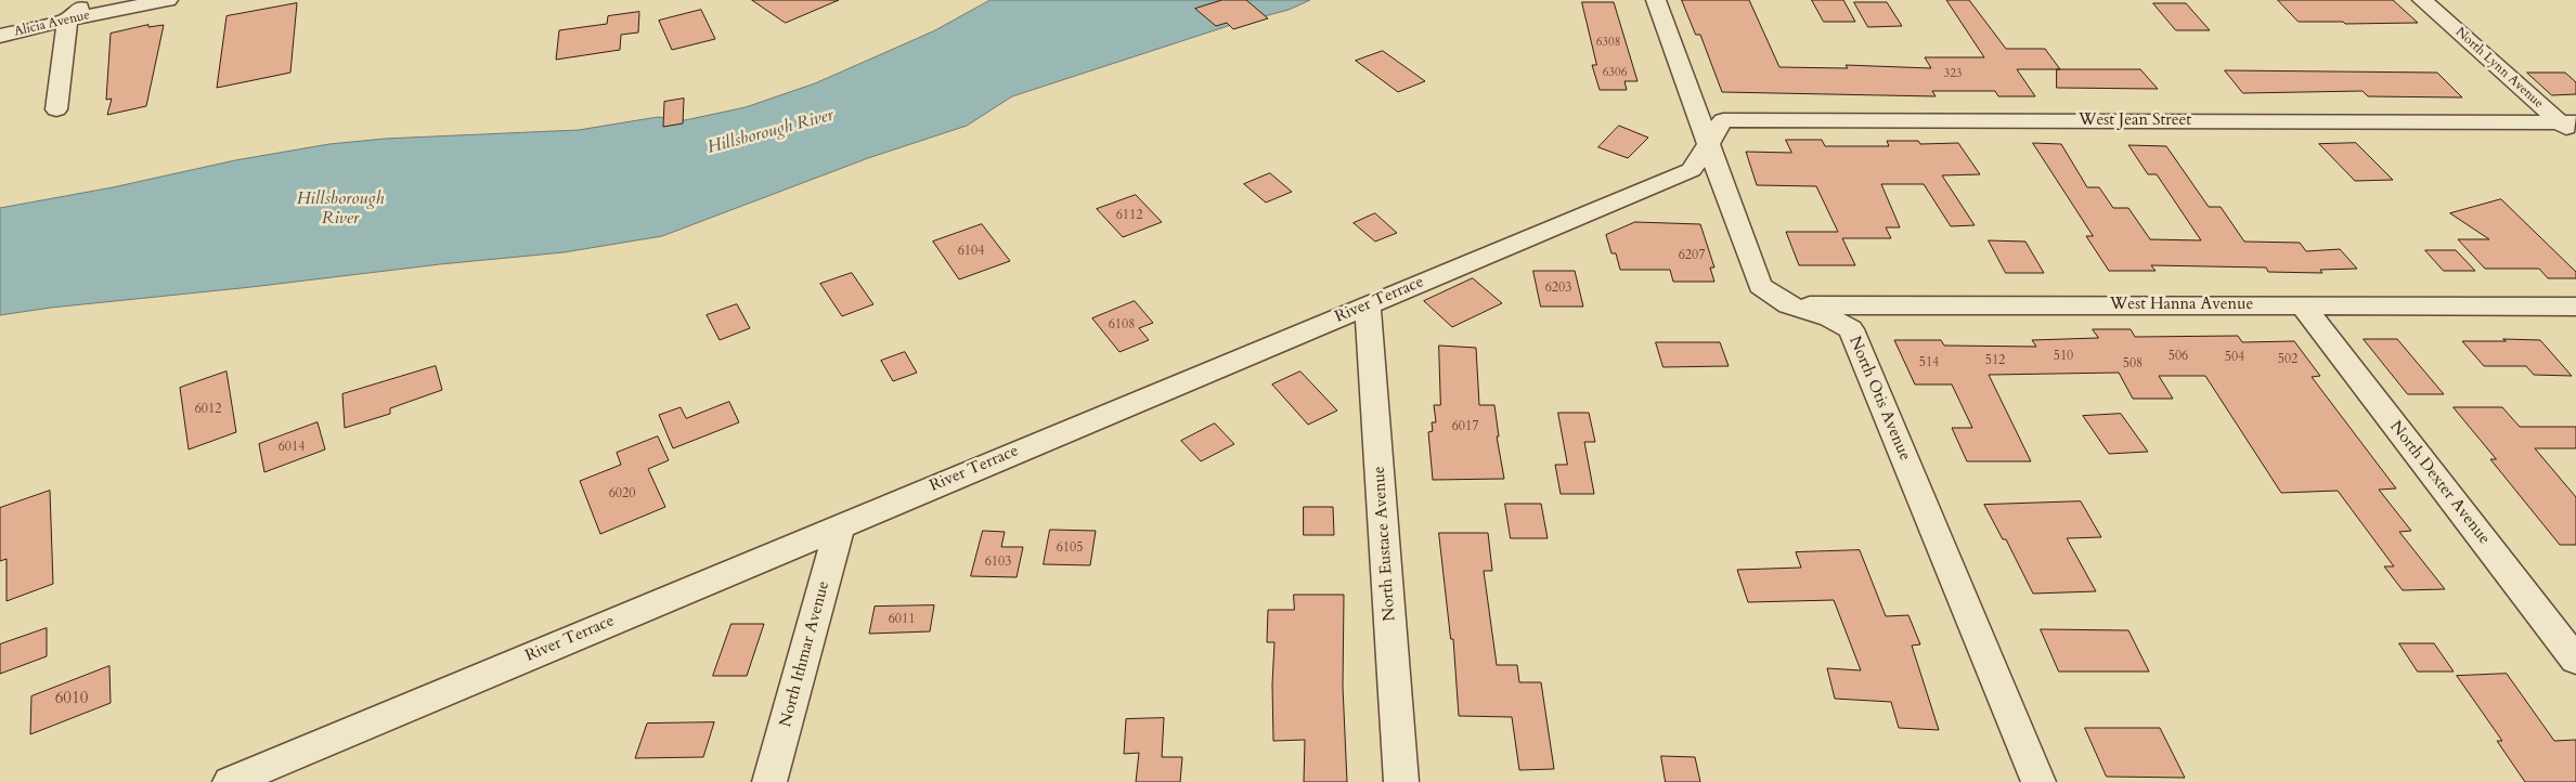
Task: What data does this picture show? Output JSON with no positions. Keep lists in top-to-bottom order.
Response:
{
  "streets": {
    "street": [
      "Alicia Avenue",
      "North Lynn Avenue",
      "West Jean Street",
      "River Terrace",
      "West Hanna Avenue",
      "North Otis Avenue",
      "North Dexter Avenue",
      "North Eustace Avenue",
      "North Ithmar Avenue"
    ]
  },
  "crossings": [
    ["North Lynn Avenue", "West Jean Street"],
    ["West Jean Street", "River Terrace"],
    ["West Jean Street", "North Otis Avenue"],
    ["River Terrace", "North Otis Avenue"],
    ["River Terrace", "North Eustace Avenue"],
    ["River Terrace", "North Ithmar Avenue"],
    ["West Hanna Avenue", "North Otis Avenue"],
    ["West Hanna Avenue", "North Dexter Avenue"]
  ],
  "water": ["Hillsborough River"],
  "house_numbers": [
    "6308",
    "6306",
    "323",
    "6112",
    "6104",
    "6207",
    "6203",
    "6108",
    "510",
    "506",
    "504",
    "502",
    "512",
    "514",
    "508",
    "6012",
    "6017",
    "6014",
    "6020",
    "6105",
    "6103",
    "6011",
    "6010"
  ]
}
